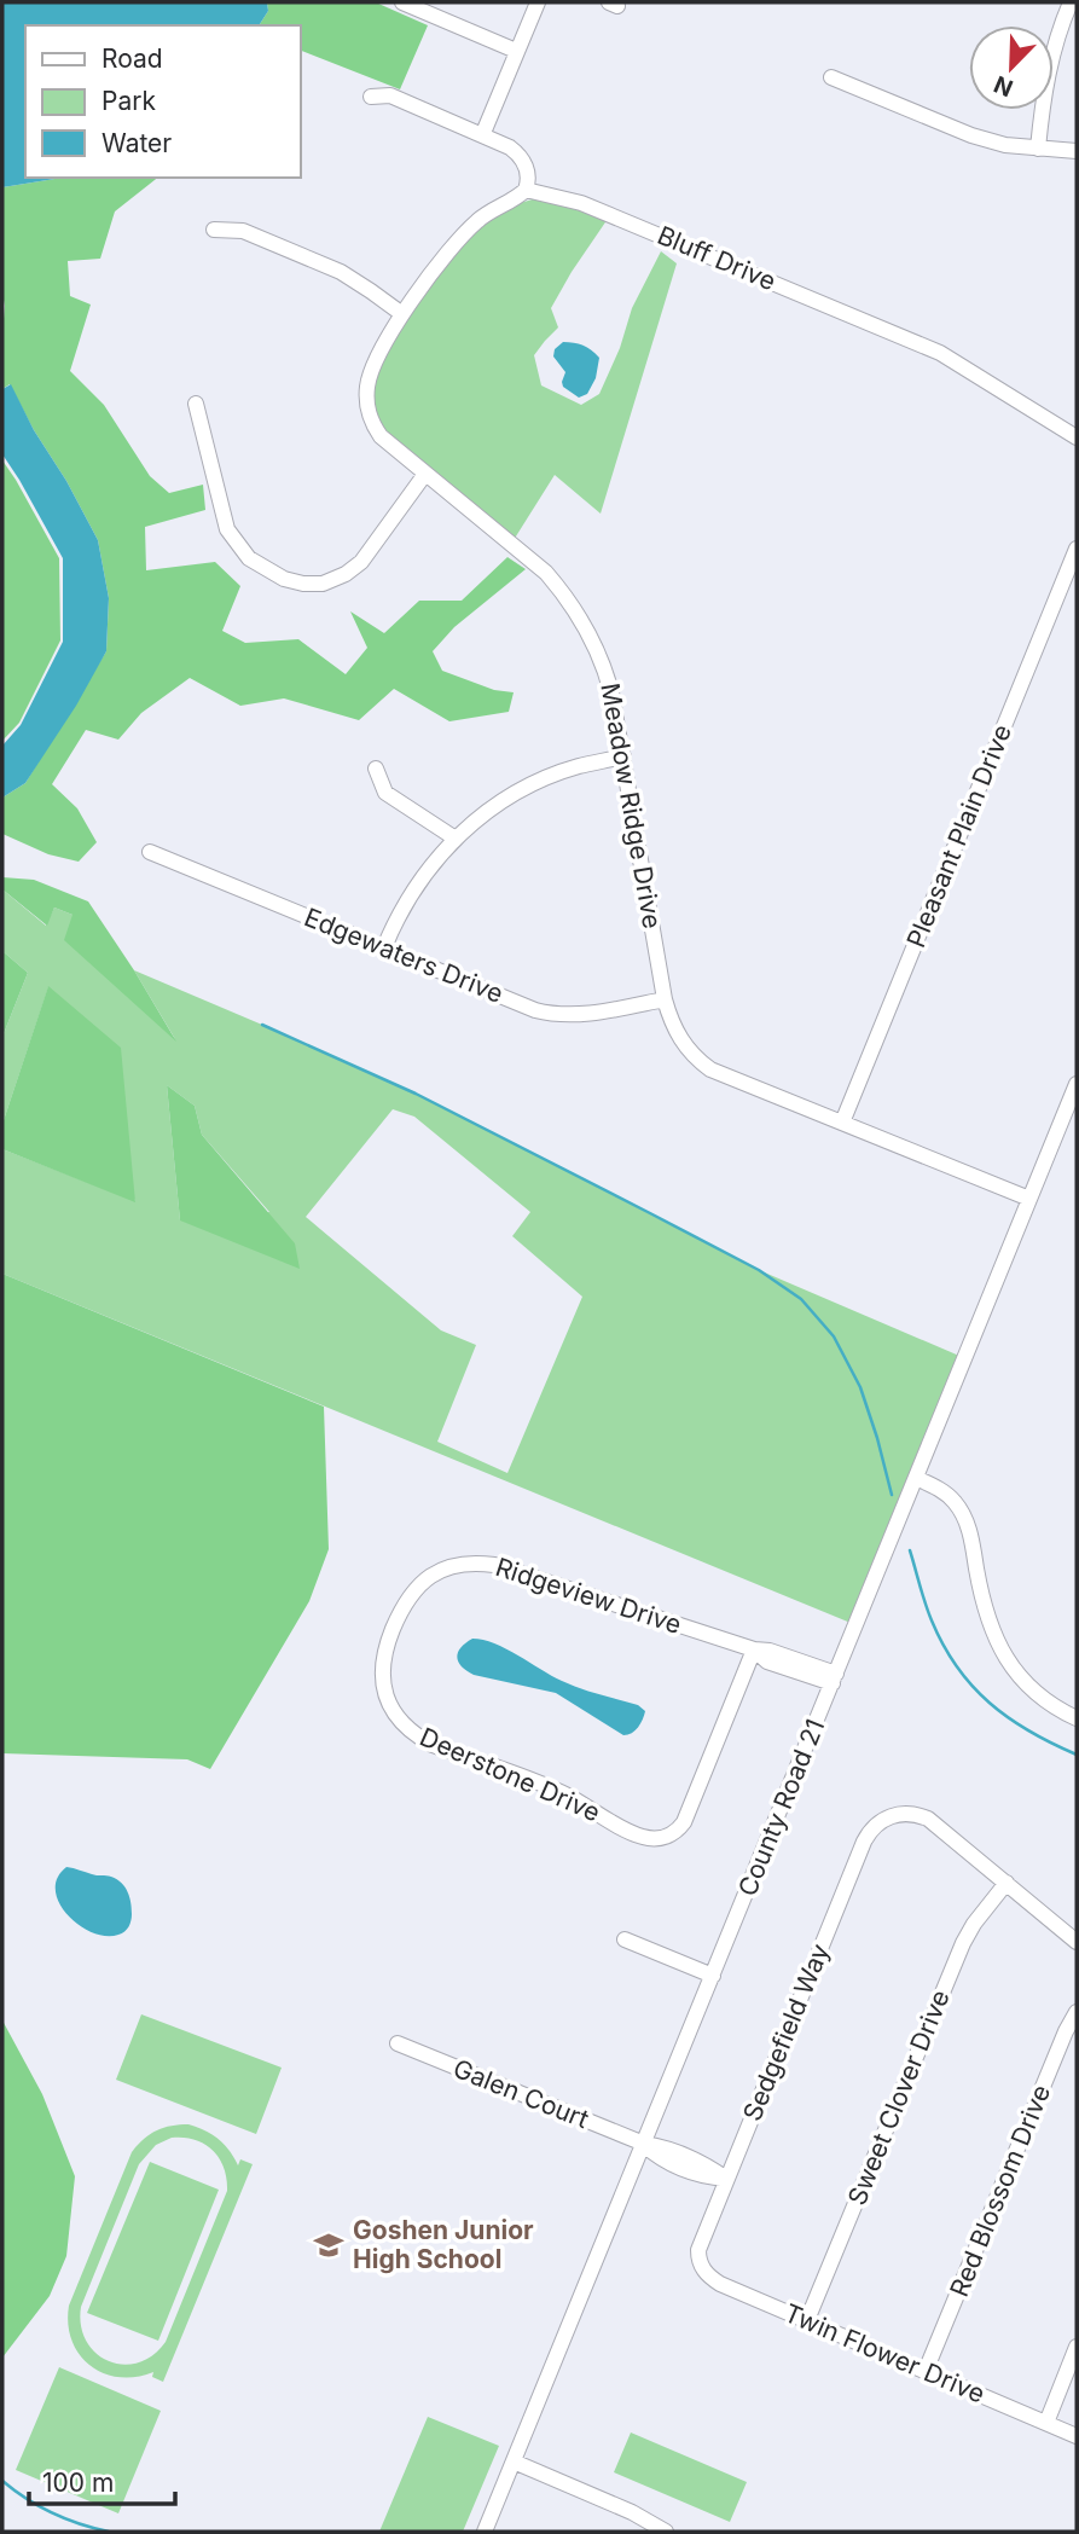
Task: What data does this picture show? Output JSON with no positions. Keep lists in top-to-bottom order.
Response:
{
  "streets": {
    "street": [
      "Bluff Drive",
      "Meadow Ridge Drive",
      "Pleasant Plain Drive",
      "Edgewaters Drive",
      "Ridgeview Drive",
      "Deerstone Drive",
      "County Road 21",
      "Sedgefield Way",
      "Galen Court",
      "Sweet Clover Drive",
      "Red Blossom Drive",
      "Twin Flower Drive"
    ]
  },
  "crossings": [
    ["Bluff Drive", "Meadow Ridge Drive"],
    ["Meadow Ridge Drive", "Pleasant Plain Drive"],
    ["Meadow Ridge Drive", "Edgewaters Drive"],
    ["Meadow Ridge Drive", "County Road 21"],
    ["Ridgeview Drive", "Deerstone Drive"],
    ["Ridgeview Drive", "County Road 21"],
    ["County Road 21", "Galen Court"],
    ["Sedgefield Way", "Galen Court"],
    ["Sedgefield Way", "Sweet Clover Drive"],
    ["Sedgefield Way", "Twin Flower Drive"],
    ["Sweet Clover Drive", "Twin Flower Drive"],
    ["Red Blossom Drive", "Twin Flower Drive"]
  ],
  "places": {
    "school or university": ["Goshen Junior High School"]
  },
  "legend": ["Road", "Park", "Water"],
  "scale_bar": "100 m",
  "north": "bottom left"
}
